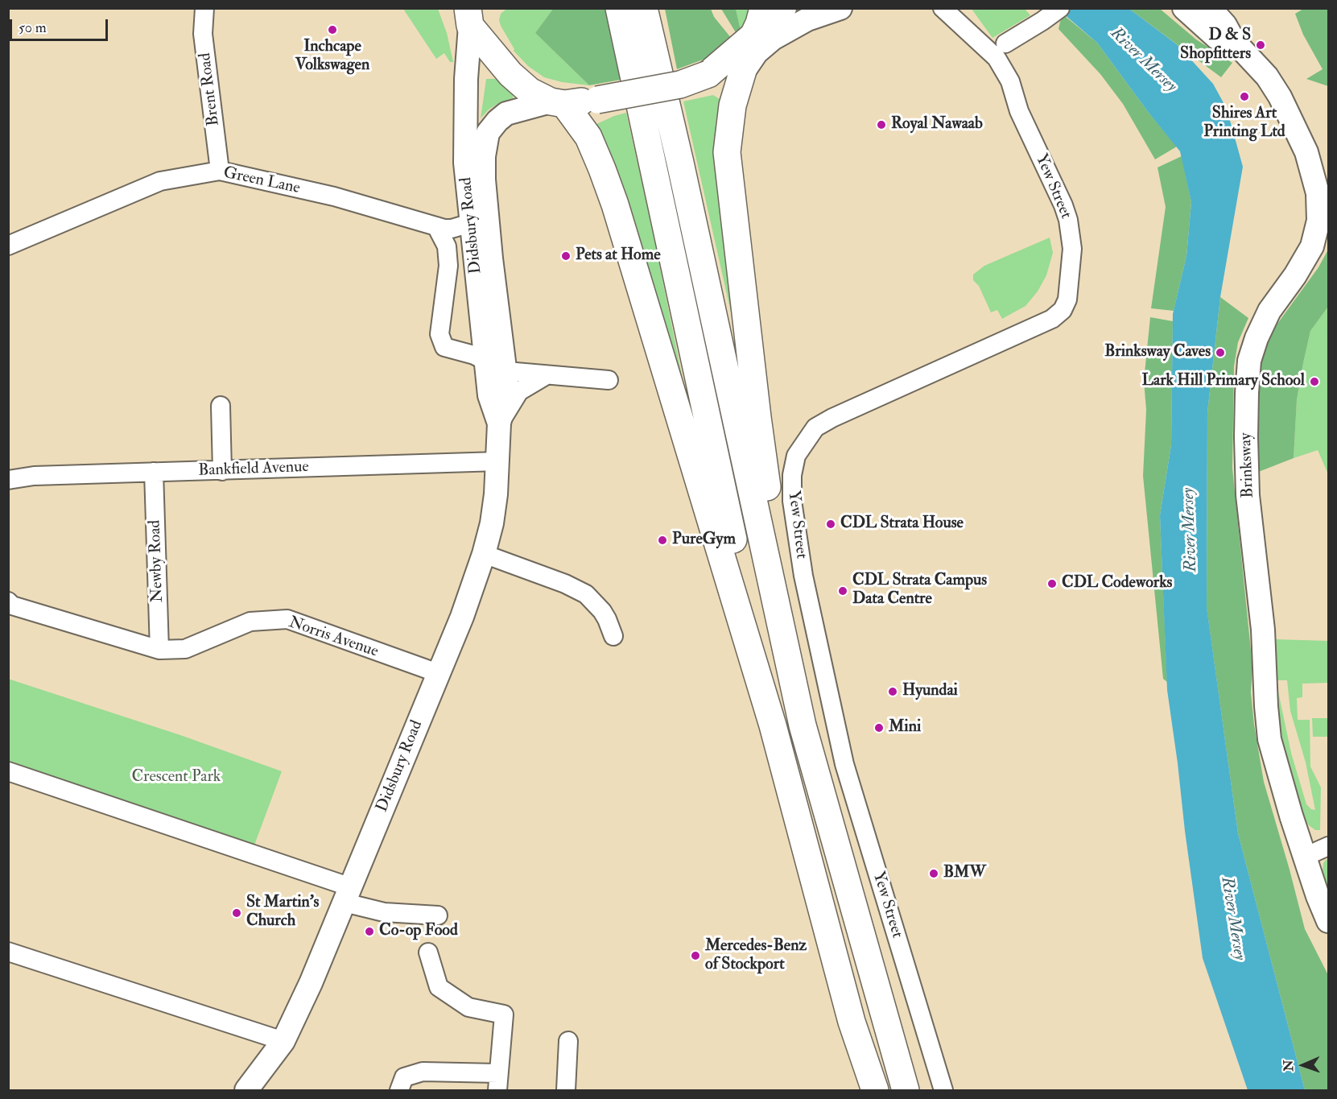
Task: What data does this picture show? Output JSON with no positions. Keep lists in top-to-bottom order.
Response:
{
  "streets": {
    "main road": ["Didsbury Road", "Brinksway"],
    "street": [
      "Brent Road",
      "Green Lane",
      "Yew Street",
      "Bankfield Avenue",
      "Newby Road",
      "Norris Avenue"
    ]
  },
  "crossings": [
    ["Brent Road", "Green Lane"],
    ["Green Lane", "Didsbury Road"],
    ["Didsbury Road", "Bankfield Avenue"],
    ["Didsbury Road", "Norris Avenue"],
    ["Bankfield Avenue", "Newby Road"],
    ["Newby Road", "Norris Avenue"]
  ],
  "water": ["River Mersey"],
  "parks": ["Crescent Park"],
  "places": [
    "Inchcape Volkswagen",
    "D & S Shopfitters",
    "Shires Art Printing Ltd",
    "Royal Nawaab",
    "Pets at Home",
    "Brinksway Caves",
    "Lark Hill Primary School",
    "CDL Strata House",
    "PureGym",
    "CDL Codeworks",
    "CDL Strata Campus Data Centre",
    "Hyundai",
    "Mini",
    "BMW",
    "St Martin's Church",
    "Co-op Food",
    "Mercedes-Benz of Stockport"
  ],
  "scale_bar": "50 m",
  "north": "left"
}
